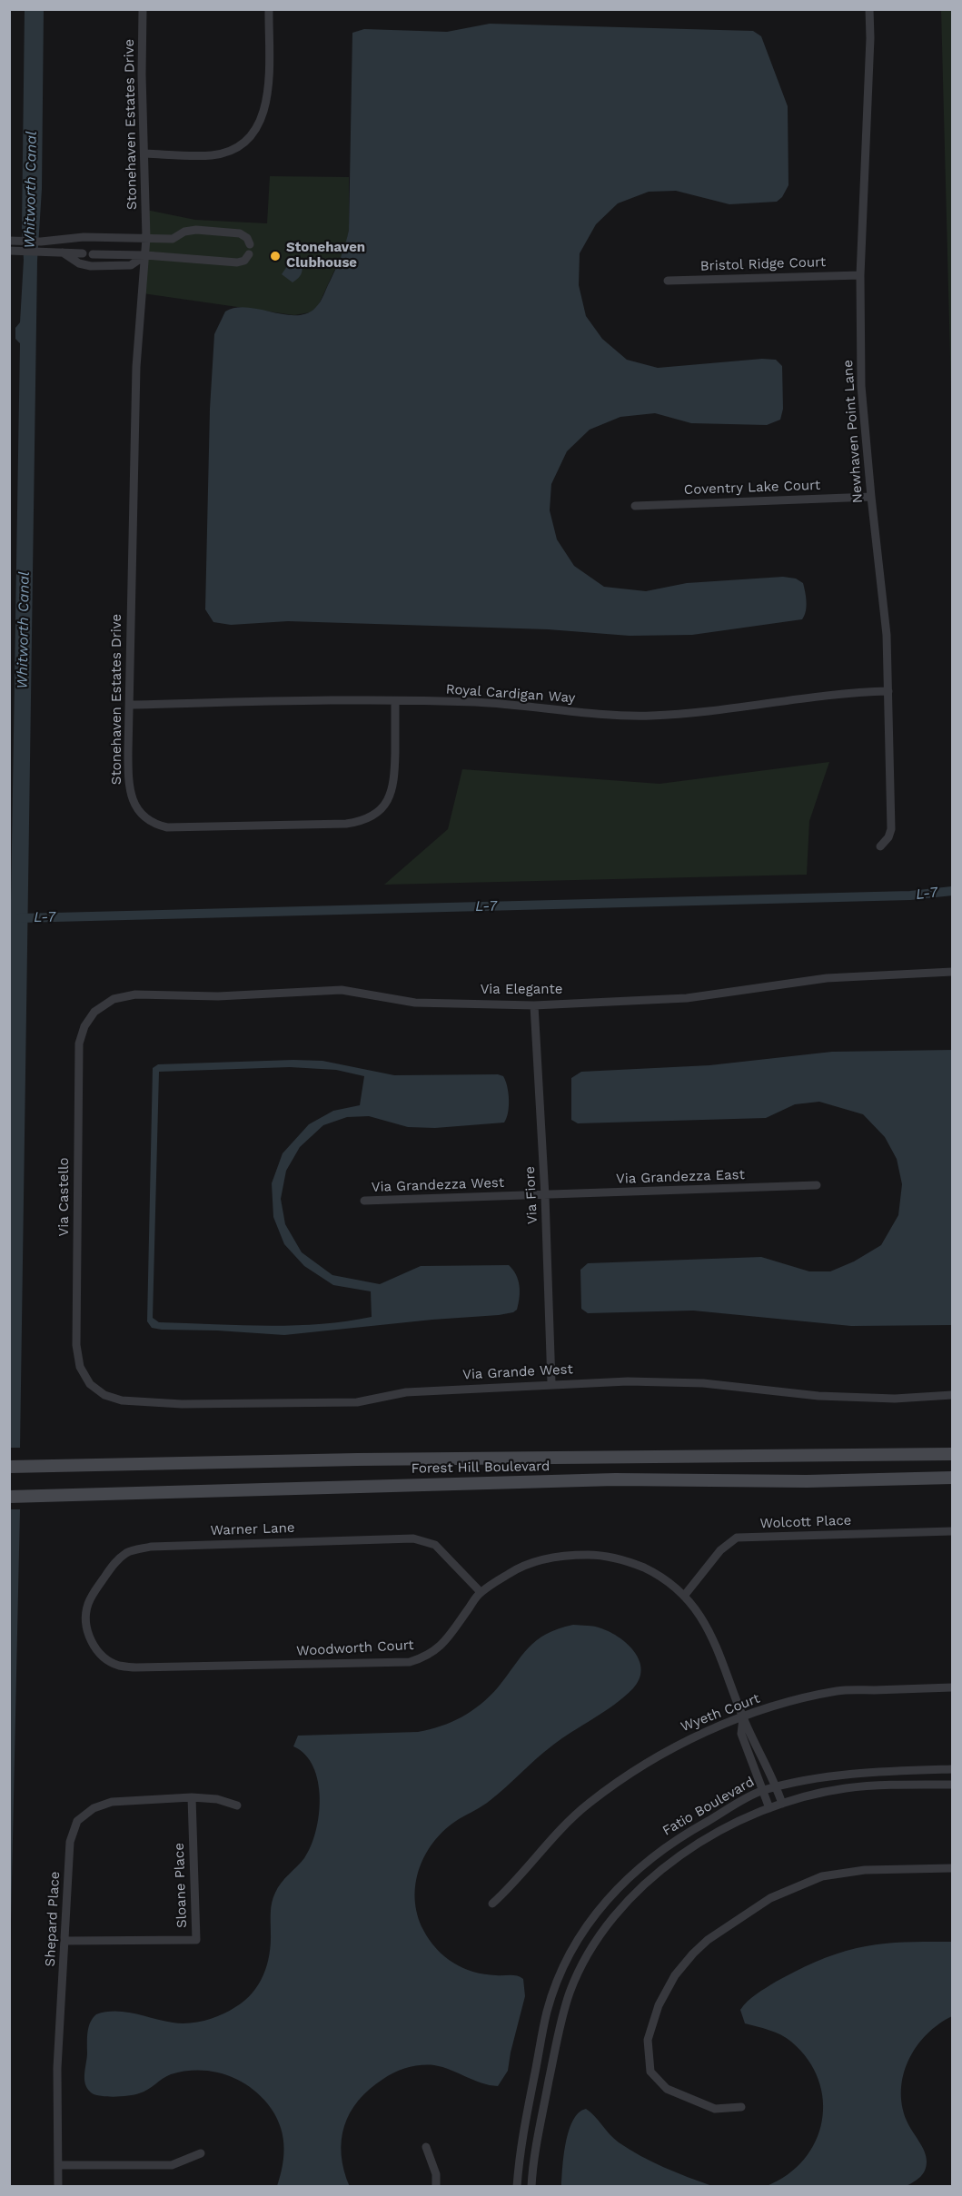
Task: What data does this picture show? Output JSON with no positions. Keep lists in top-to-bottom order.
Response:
{
  "streets": {
    "main road": ["Forest Hill Boulevard"],
    "street": [
      "Stonehaven Estates Drive",
      "Bristol Ridge Court",
      "Newhaven Point Lane",
      "Coventry Lake Court",
      "Royal Cardigan Way",
      "Via Elegante",
      "Via Grandezza East",
      "Via Grandezza West",
      "Via Fiore",
      "Via Castello",
      "Via Grande West",
      "Wolcott Place",
      "Warner Lane",
      "Woodworth Court",
      "Wyeth Court",
      "Fatio Boulevard",
      "Sloane Place",
      "Shepard Place"
    ]
  },
  "crossings": [
    ["Stonehaven Estates Drive", "Royal Cardigan Way"],
    ["Bristol Ridge Court", "Newhaven Point Lane"],
    ["Newhaven Point Lane", "Coventry Lake Court"],
    ["Newhaven Point Lane", "Royal Cardigan Way"],
    ["Via Elegante", "Via Fiore"],
    ["Via Elegante", "Via Castello"],
    ["Via Grandezza East", "Via Grandezza West"],
    ["Via Grandezza East", "Via Fiore"],
    ["Via Grandezza West", "Via Fiore"],
    ["Via Fiore", "Via Grande West"],
    ["Via Castello", "Via Grande West"],
    ["Wolcott Place", "Woodworth Court"],
    ["Warner Lane", "Woodworth Court"],
    ["Woodworth Court", "Wyeth Court"],
    ["Woodworth Court", "Fatio Boulevard"],
    ["Sloane Place", "Shepard Place"]
  ],
  "water": ["Whitworth Canal", "L-7"],
  "places": ["Stonehaven Clubhouse"]
}
